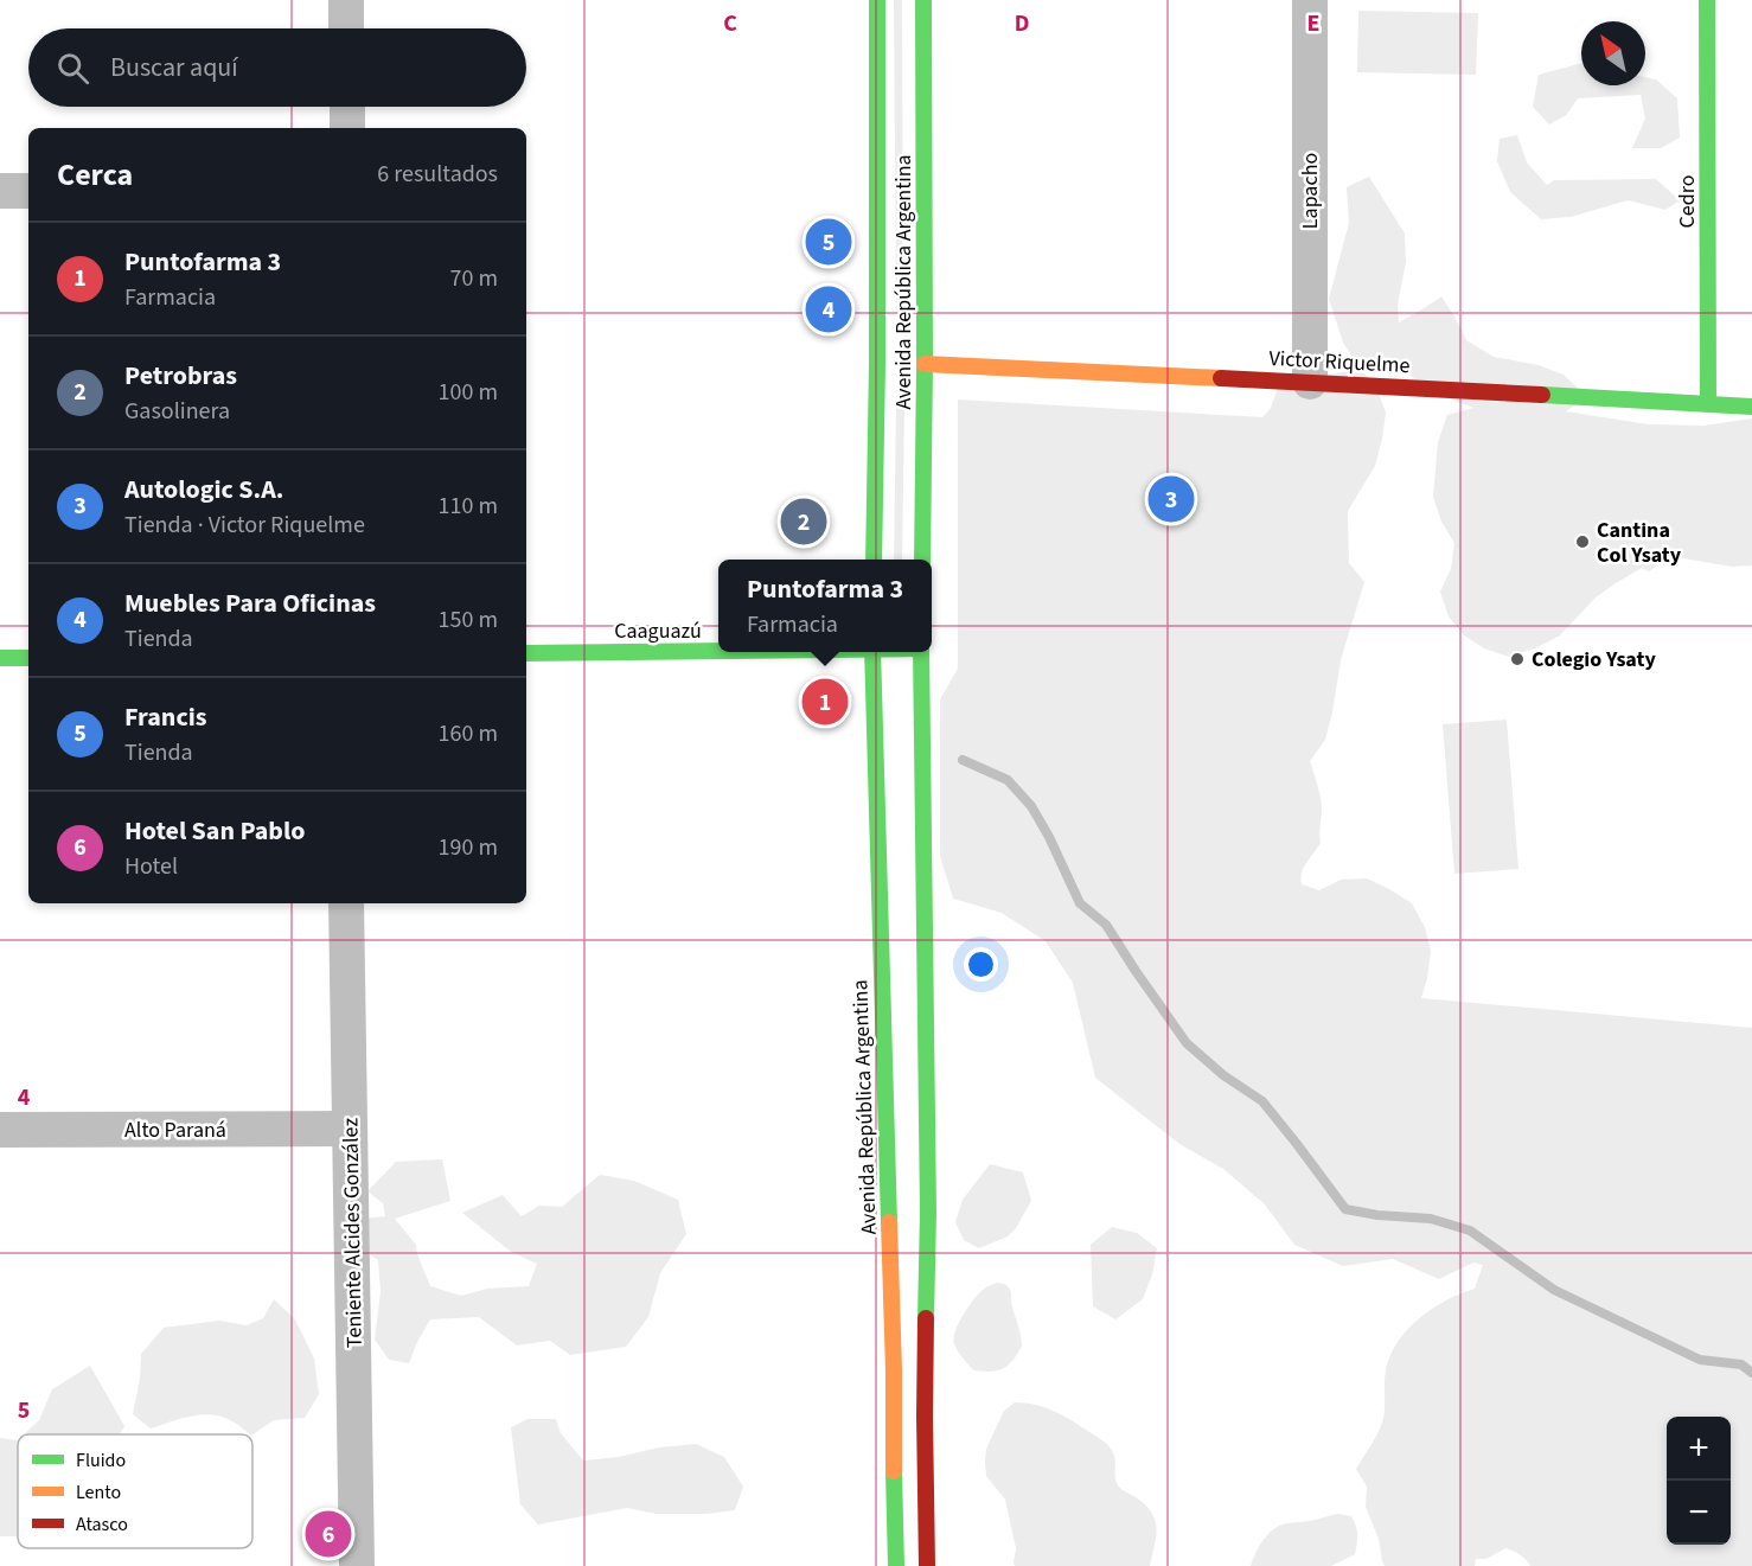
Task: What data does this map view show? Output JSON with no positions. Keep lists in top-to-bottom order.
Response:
{
  "streets": {
    "main road": [
      "Cedro",
      "Avenida República Argentina",
      "Victor Riquelme",
      "Caaguazú"
    ],
    "street": ["Lapacho", "Alto Paraná", "Teniente Alcides González"]
  },
  "crossings": [
    ["Lapacho", "Victor Riquelme"],
    ["Cedro", "Victor Riquelme"],
    ["Avenida República Argentina", "Victor Riquelme"],
    ["Alto Paraná", "Teniente Alcides González"]
  ],
  "places": ["Cantina Col Ysaty", "Colegio Ysaty"],
  "legend": ["Fluido", "Lento", "Atasco"],
  "north": "top left",
  "page": {
    "search": "Buscar aquí",
    "heading": ["Cerca", "6 resultados"],
    "pins": [
      "5",
      "4",
      "3",
      "2",
      "1",
      "6"
    ],
    "list": [
      {
        "mark": "1",
        "name": "Puntofarma 3",
        "note": "Farmacia",
        "value": "70 m"
      },
      {
        "mark": "2",
        "name": "Petrobras",
        "note": "Gasolinera",
        "value": "100 m"
      },
      {
        "mark": "3",
        "name": "Autologic S.A.",
        "note": "Tienda · Victor Riquelme",
        "value": "110 m"
      },
      {
        "mark": "4",
        "name": "Muebles Para Oficinas",
        "note": "Tienda",
        "value": "150 m"
      },
      {
        "mark": "5",
        "name": "Francis",
        "note": "Tienda",
        "value": "160 m"
      },
      {
        "mark": "6",
        "name": "Hotel San Pablo",
        "note": "Hotel",
        "value": "190 m"
      }
    ],
    "popup": ["Puntofarma 3", "Farmacia"],
    "map_buttons": ["+", "−"]
  },
  "grid": {
    "columns": ["C", "D", "E"],
    "rows": ["4", "5"]
  }
}
